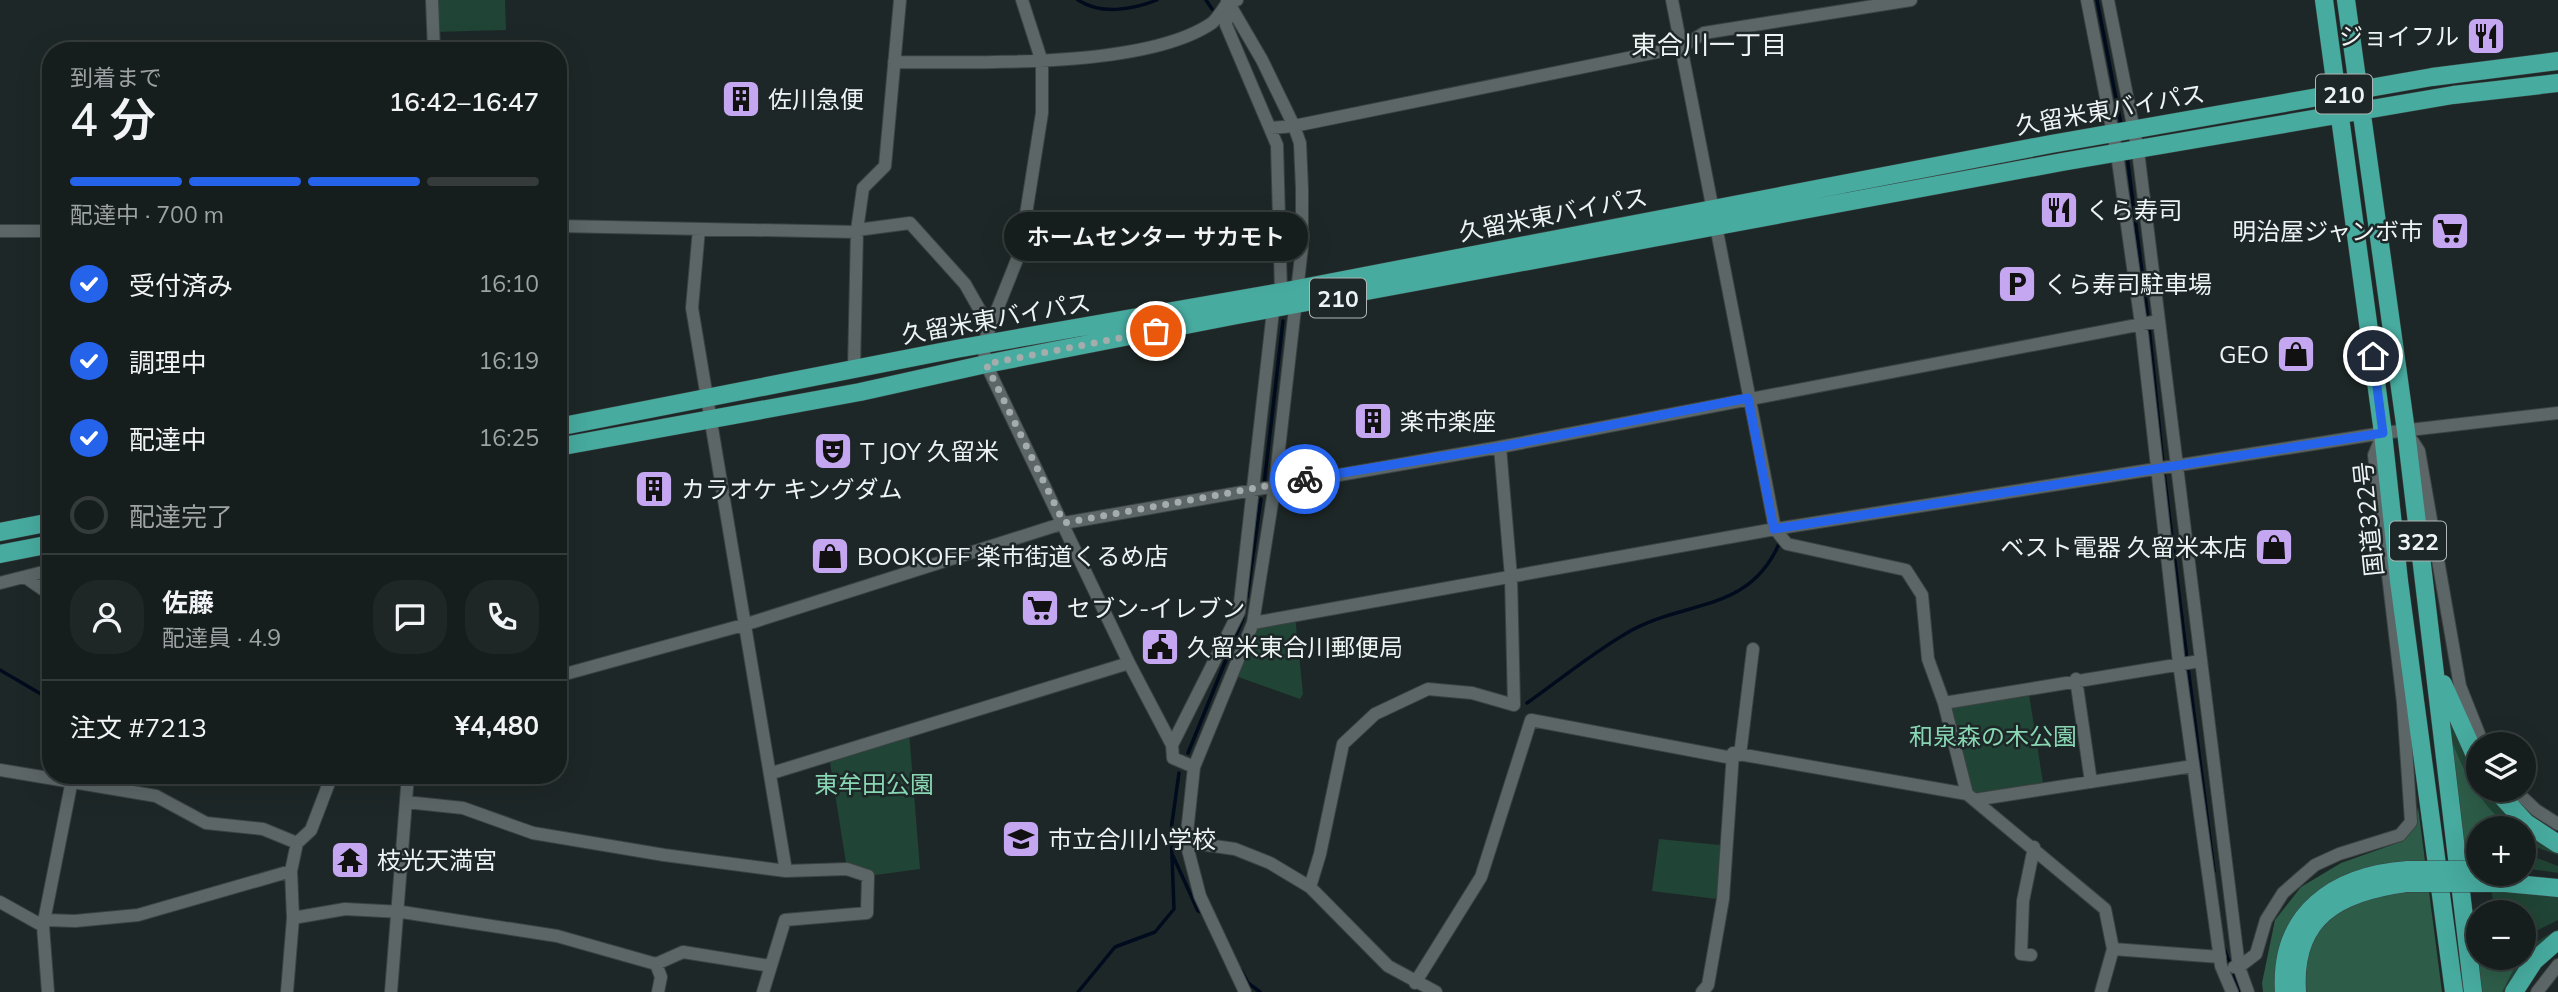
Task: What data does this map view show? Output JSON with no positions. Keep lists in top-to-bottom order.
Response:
{
  "streets": {
    "highway": [
      "210",
      "久留米東バイパス",
      "国道322号",
      "322"
    ]
  },
  "crossings": [
    ["久留米東バイパス", "国道322号"]
  ],
  "districts": ["東合川一丁目"],
  "parks": ["和泉森の木公園", "東牟田公園"],
  "places": {
    "restaurant": ["ジョイフル", "くら寿司"],
    "building": ["佐川急便", "楽市楽座", "カラオケ キングダム"],
    "supermarket": ["明治屋ジャンボ市", "セブン-イレブン"],
    "parking": ["くら寿司駐車場"],
    "other": ["ホームセンター サカモト"],
    "shop": ["GEO", "ベスト電器 久留米本店", "BOOKOFF 楽市街道くるめ店"],
    "theatre": ["T JOY 久留米"],
    "public building": ["久留米東合川郵便局"],
    "school or university": ["市立合川小学校"],
    "temple": ["枝光天満宮"]
  },
  "page": {
    "heading": ["4 分", "到着まで", "16:42–16:47"],
    "panel": [
      "佐藤",
      "配達員 · 4.9",
      "注文 #7213",
      "¥4,480"
    ],
    "bar": "配達中 · 700 m",
    "bubble": "ホームセンター サカモト",
    "list": [
      ["受付済み", "16:10"],
      ["調理中", "16:19"],
      ["配達中", "16:25"],
      "配達完了"
    ],
    "map_buttons": ["+", "−"]
  }
}
